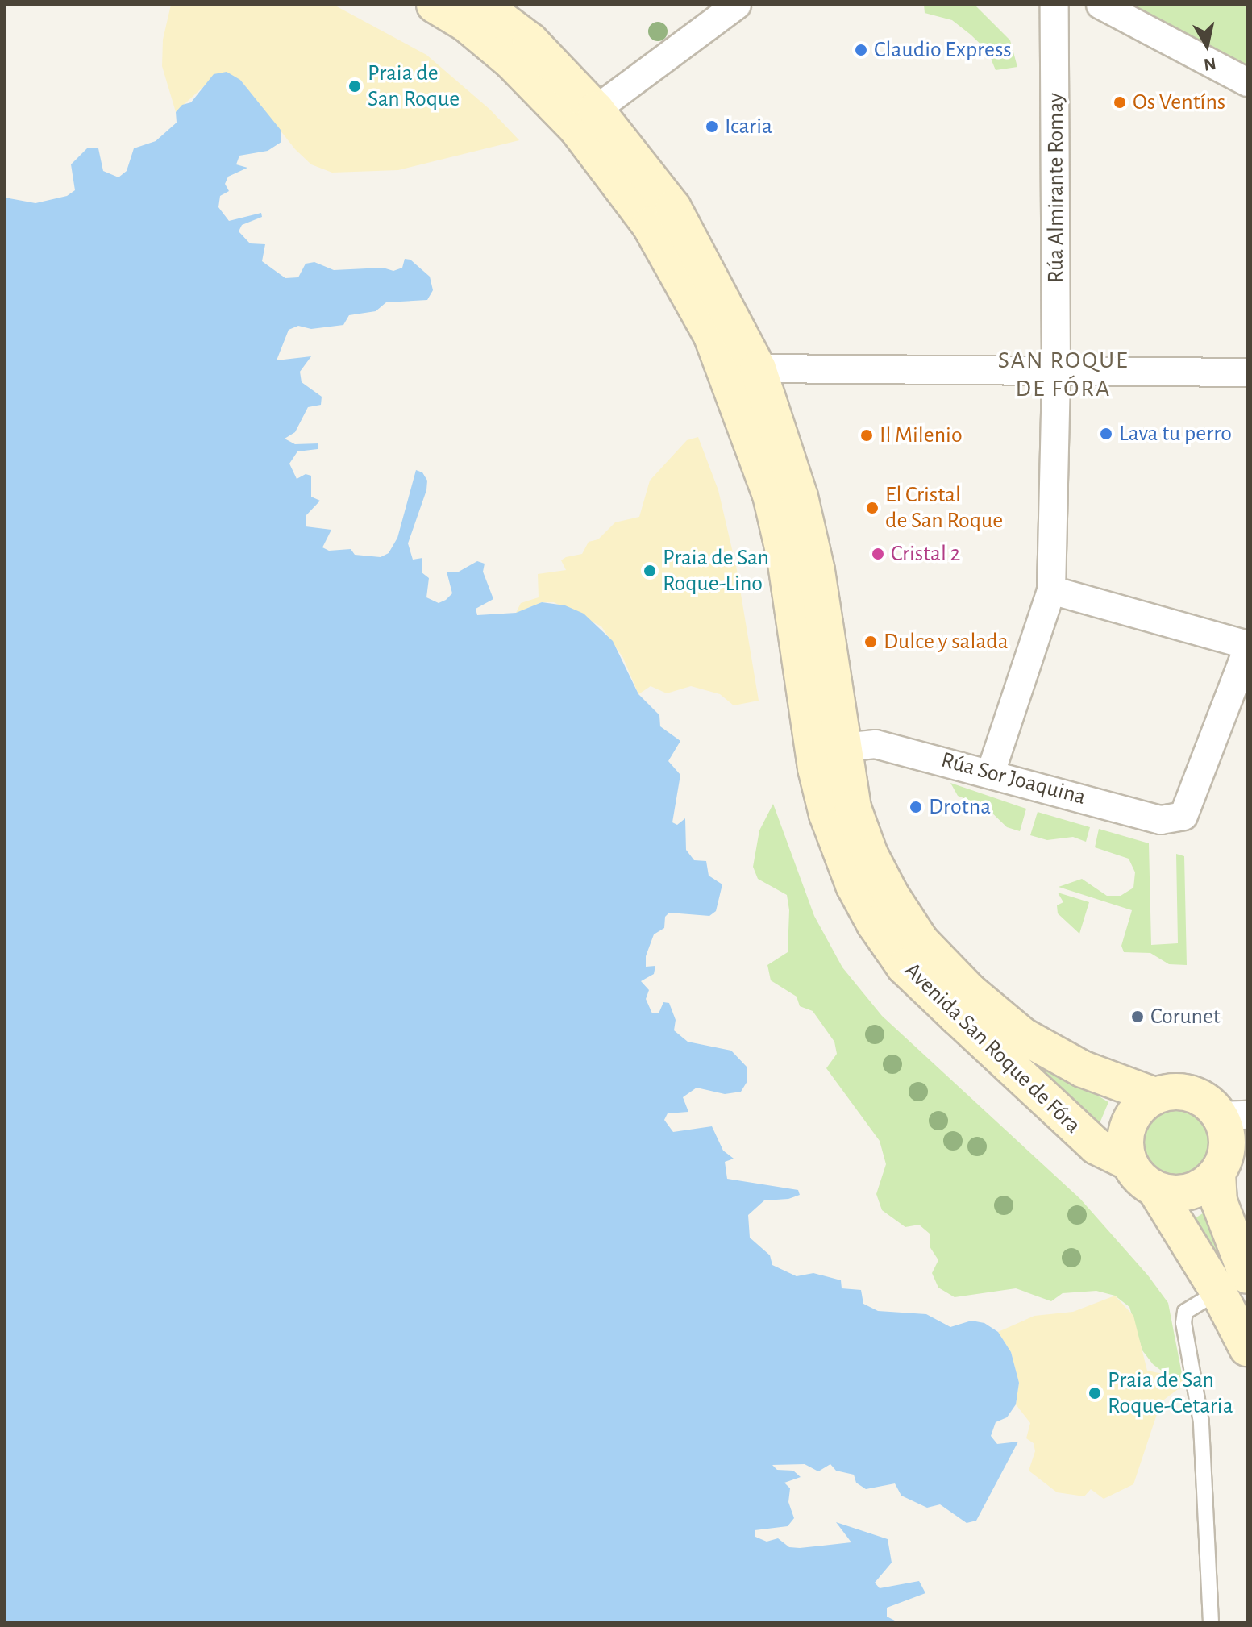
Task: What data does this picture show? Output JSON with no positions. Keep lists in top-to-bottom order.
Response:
{
  "streets": {
    "street": ["Rúa Almirante Romay", "Rúa Sor Joaquina", "Avenida San Roque de Fóra"]
  },
  "crossings": [
    ["Rúa Almirante Romay", "Rúa Sor Joaquina"],
    ["Rúa Sor Joaquina", "Avenida San Roque de Fóra"]
  ],
  "districts": ["SAN ROQUE DE FÓRA"],
  "places": [
    "Claudio Express",
    "Praia de San Roque",
    "Os Ventíns",
    "Icaria",
    "Lava tu perro",
    "Il Milenio",
    "El Cristal de San Roque",
    "Cristal 2",
    "Praia de San Roque-Lino",
    "Dulce y salada",
    "Drotna",
    "Corunet",
    "Praia de San Roque-Cetaria"
  ],
  "north": "bottom"
}
